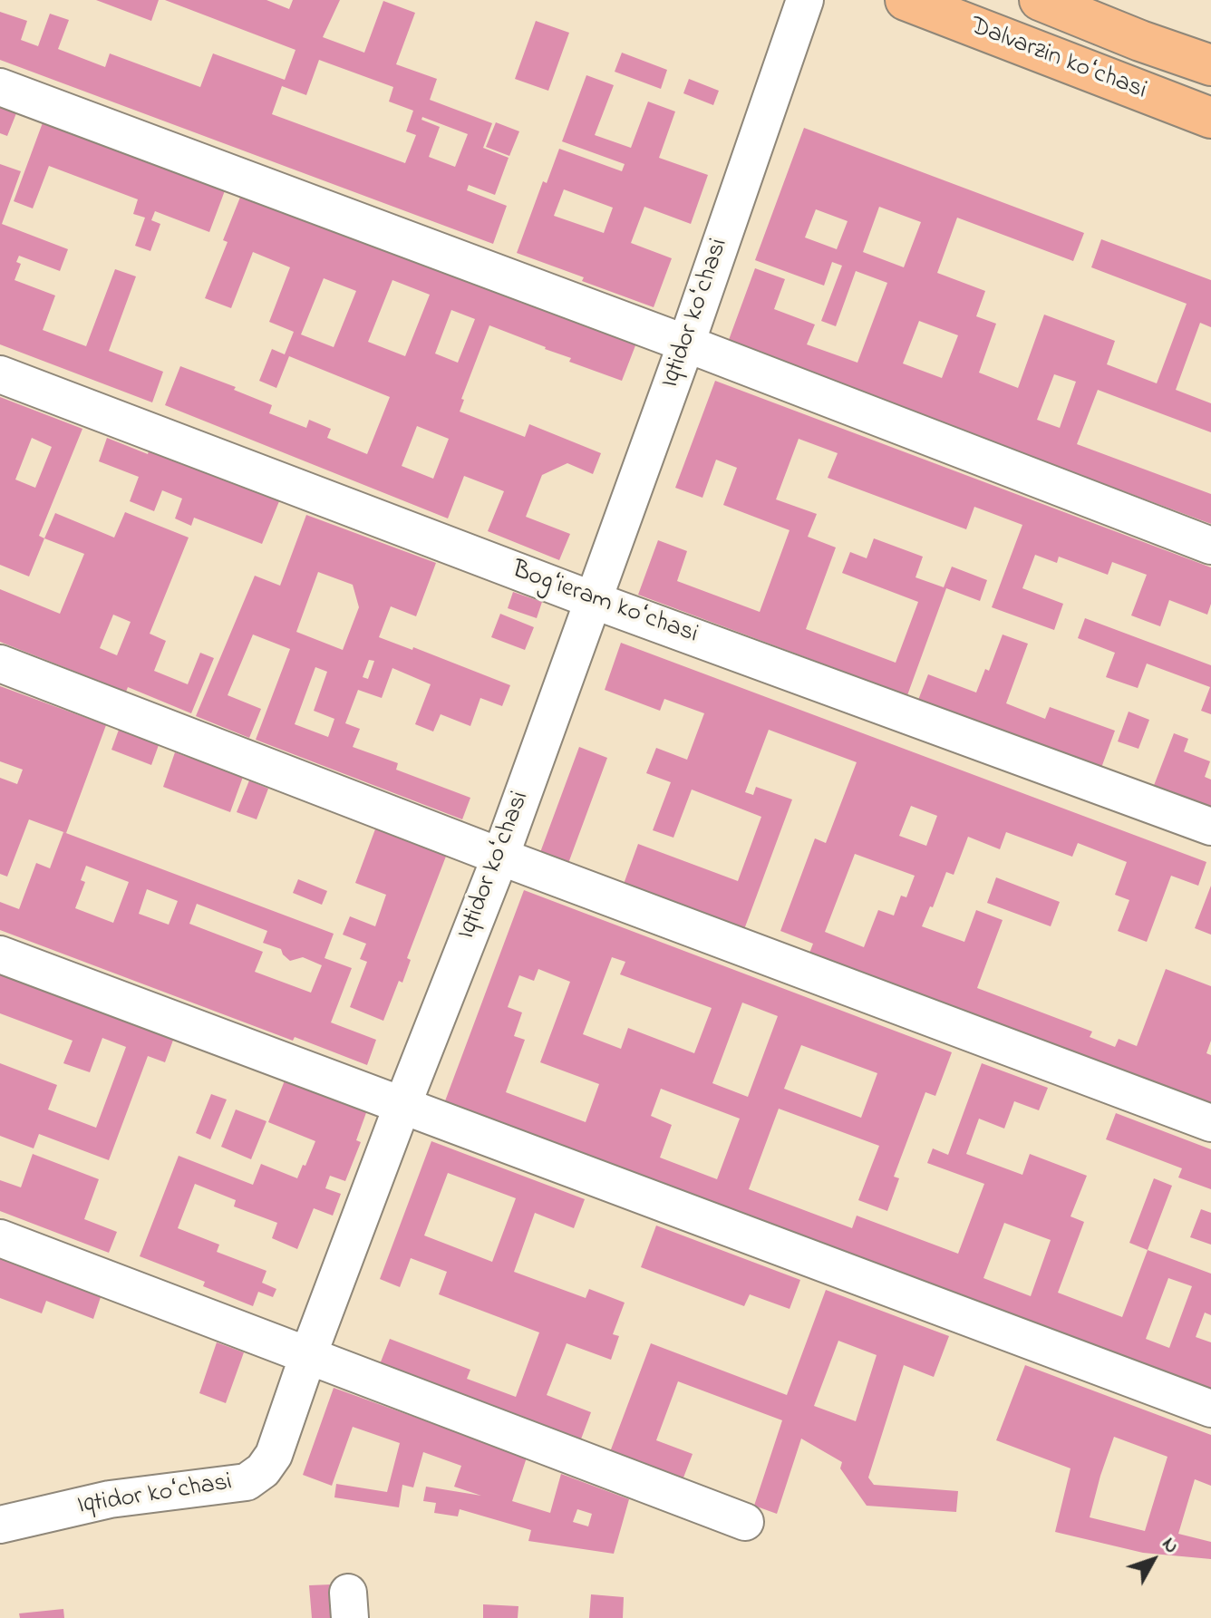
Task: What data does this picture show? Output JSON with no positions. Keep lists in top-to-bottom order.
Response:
{
  "streets": {
    "main road": ["Dalvarzin koʻchasi"],
    "street": ["Iqtidor koʻchasi", "Bogʻieram koʻchasi"]
  },
  "crossings": [
    ["Iqtidor koʻchasi", "Bogʻieram koʻchasi"]
  ],
  "north": "top right"
}
